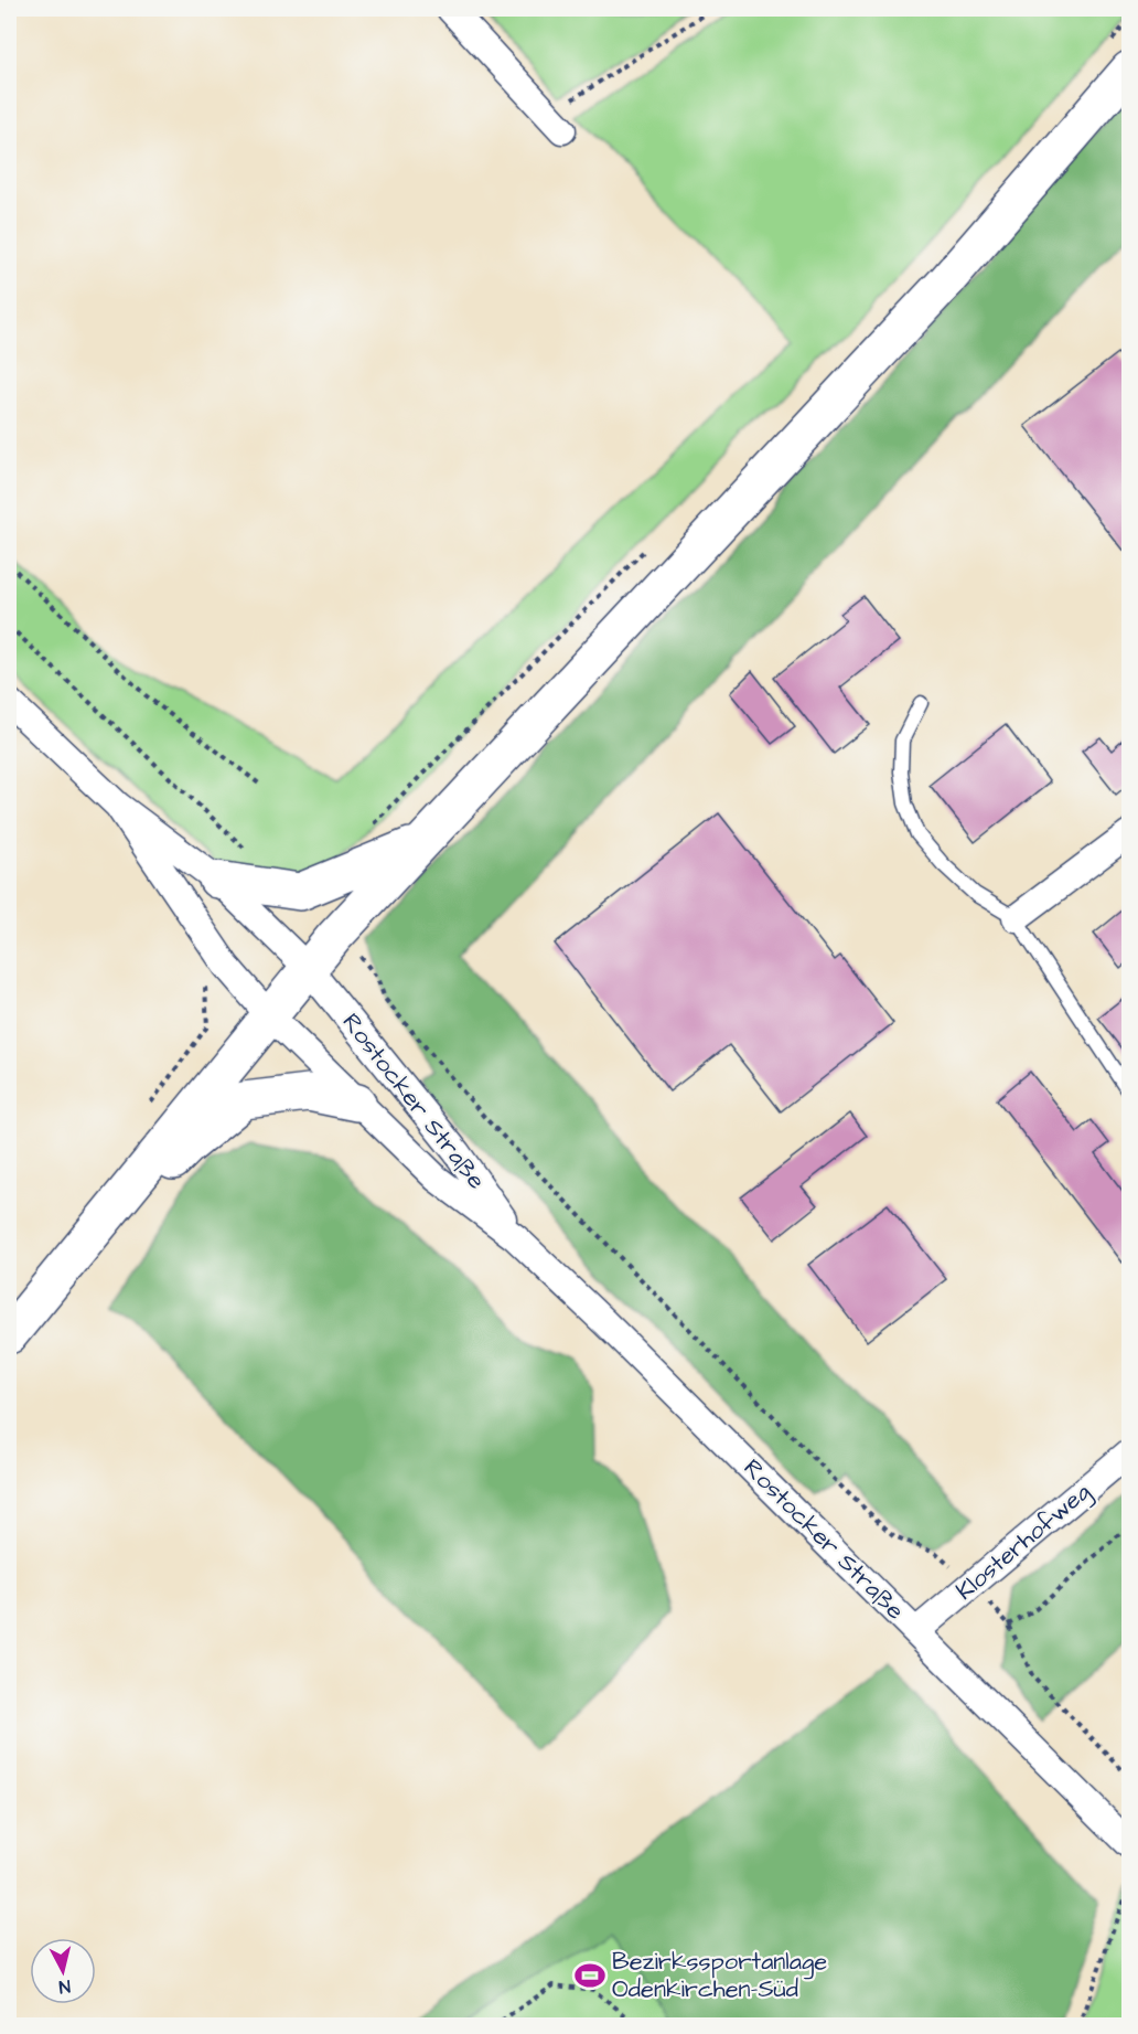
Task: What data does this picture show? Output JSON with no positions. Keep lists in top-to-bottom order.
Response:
{
  "streets": {
    "street": ["Rostocker Straße", "Klosterhofweg"]
  },
  "crossings": [
    ["Rostocker Straße", "Klosterhofweg"]
  ],
  "places": {
    "sports": ["Bezirkssportanlage Odenkirchen-Süd"]
  },
  "north": "bottom"
}
